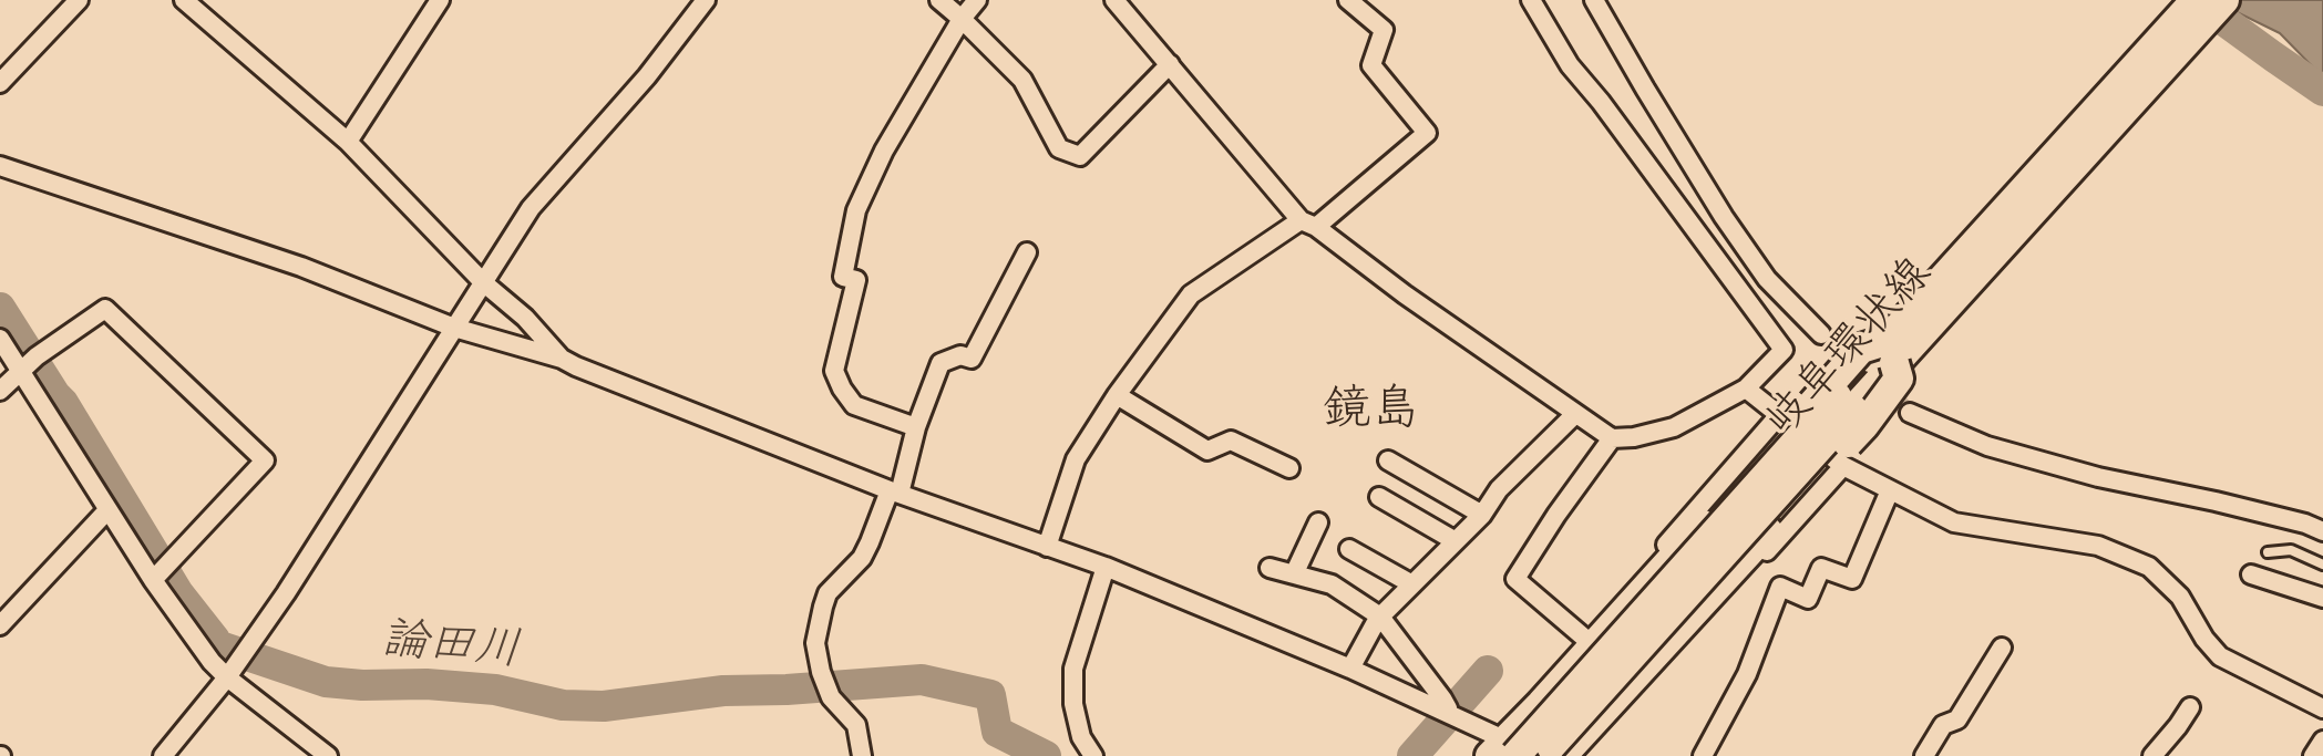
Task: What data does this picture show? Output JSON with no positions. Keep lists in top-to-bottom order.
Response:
{
  "streets": {
    "main road": ["岐阜環状線"]
  },
  "districts": ["鏡島"],
  "water": ["論田川"]
}
